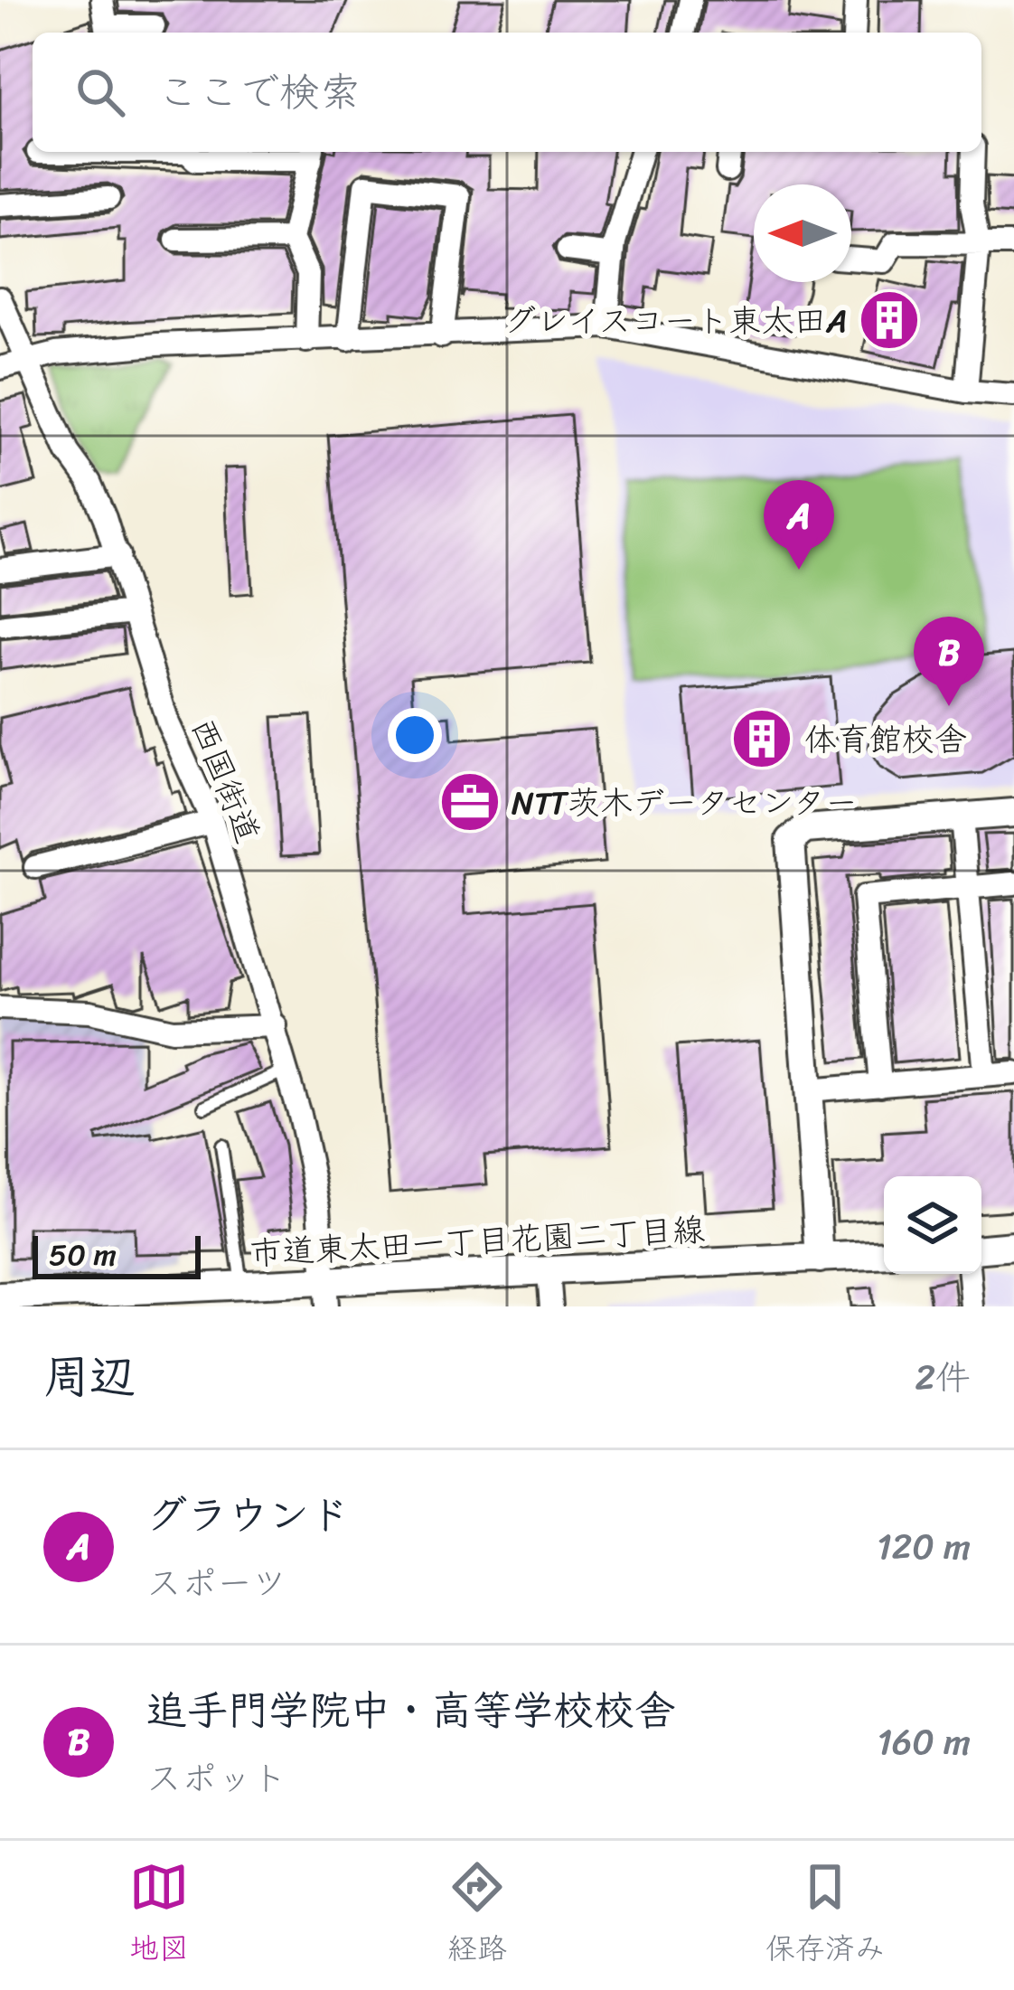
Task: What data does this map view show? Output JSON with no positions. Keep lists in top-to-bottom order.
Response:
{
  "streets": {
    "street": ["西国街道", "市道東太田一丁目花園二丁目線"]
  },
  "crossings": [
    ["西国街道", "市道東太田一丁目花園二丁目線"]
  ],
  "places": {
    "building": ["グレイスコート東太田A", "体育館校舎"],
    "office": ["NTT茨木データセンター"]
  },
  "scale_bar": "50 m",
  "north": "left",
  "page": {
    "search": "ここで検索",
    "pins": ["A", "B"],
    "scale": "50 m",
    "heading": ["周辺", "2件"],
    "list": [
      {
        "mark": "A",
        "name": "グラウンド",
        "note": "スポーツ",
        "value": "120 m"
      },
      {
        "mark": "B",
        "name": "追手門学院中・高等学校校舎",
        "note": "スポット",
        "value": "160 m"
      }
    ],
    "nav": ["地図", "経路", "保存済み"]
  }
}
